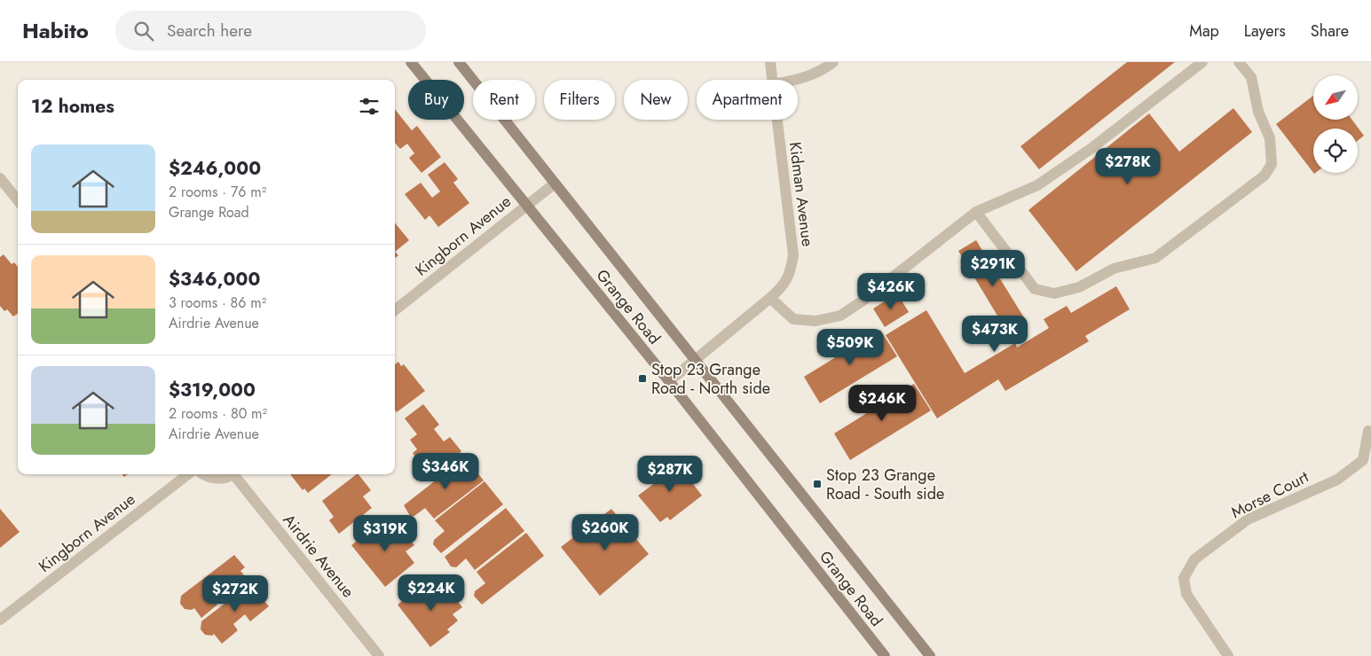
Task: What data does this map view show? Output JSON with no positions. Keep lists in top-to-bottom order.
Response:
{
  "streets": {
    "main road": ["Grange Road"],
    "street": [
      "Kidman Avenue",
      "Kingborn Avenue",
      "Morse Court",
      "Airdrie Avenue"
    ]
  },
  "crossings": [
    ["Kidman Avenue", "Grange Road"],
    ["Kingborn Avenue", "Grange Road"]
  ],
  "places": {
    "transit": ["Stop 23 Grange Road - North side", "Stop 23 Grange Road - South side"]
  },
  "north": "bottom left",
  "page": {
    "header": "Habito",
    "search": "Search here",
    "nav": ["Map", "Layers", "Share"],
    "chip": [
      "Buy",
      "Rent",
      "Filters",
      "New",
      "Apartment"
    ],
    "heading": "12 homes",
    "list": [
      {
        "name": "$246,000",
        "note": "2 rooms · 76 m² · Grange Road"
      },
      {
        "name": "$346,000",
        "note": "3 rooms · 86 m² · Airdrie Avenue"
      },
      {
        "name": "$319,000",
        "note": "2 rooms · 80 m² · Airdrie Avenue"
      }
    ],
    "price": [
      "$278K",
      "$291K",
      "$426K",
      "$473K",
      "$509K",
      "$246K",
      "$346K",
      "$287K",
      "$260K",
      "$319K",
      "$224K",
      "$272K"
    ]
  }
}
